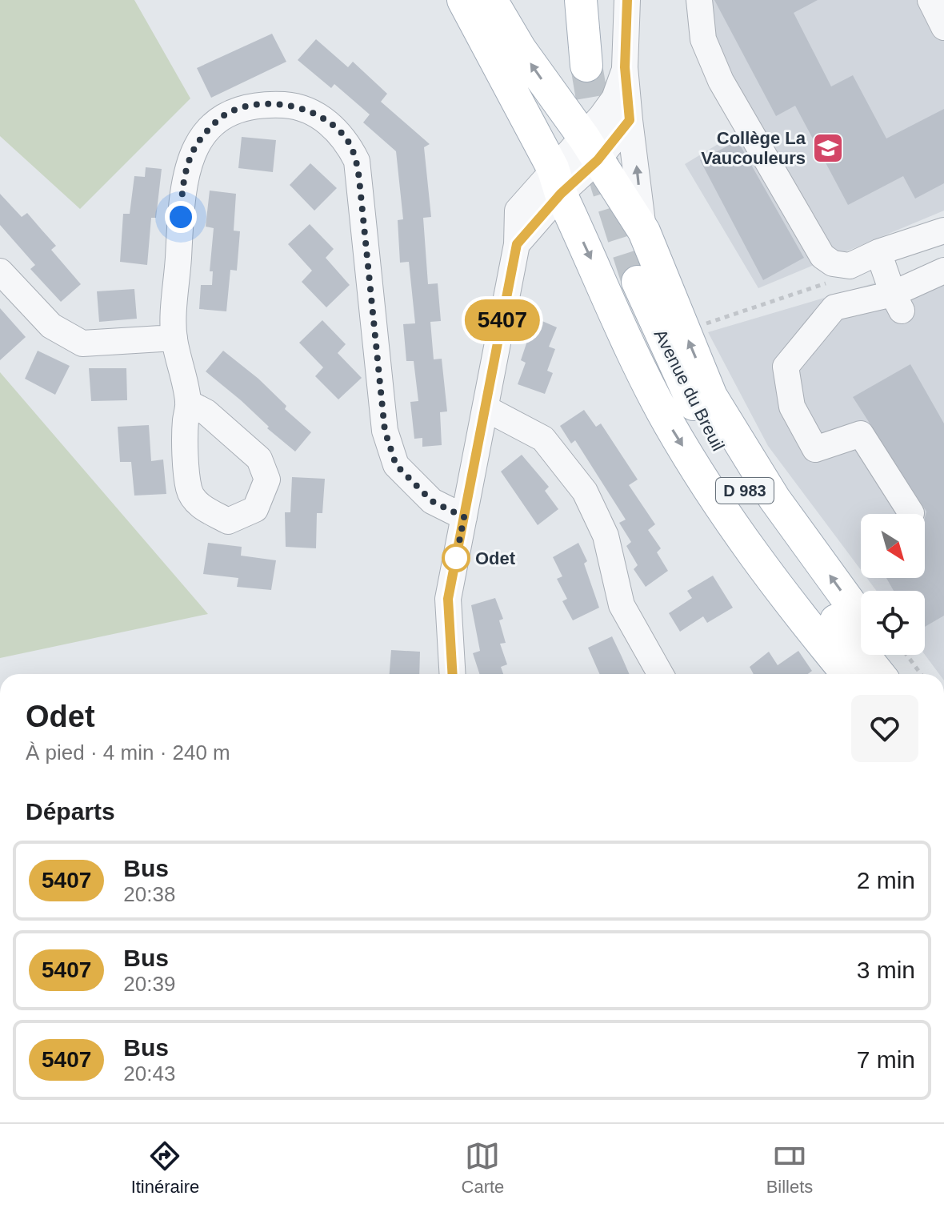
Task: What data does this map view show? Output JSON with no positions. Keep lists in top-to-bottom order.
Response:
{
  "streets": {
    "main road": ["Avenue du Breuil", "D 983"]
  },
  "places": {
    "school or university": ["Collège La Vaucouleurs"],
    "other": ["Odet"]
  },
  "lines": ["bus line 5407"],
  "north": "bottom right",
  "page": {
    "on_map": "5407",
    "heading": [
      ["Odet", "À pied · 4 min · 240 m"],
      "Départs"
    ],
    "list": [
      {
        "mark": "5407",
        "name": "Bus",
        "note": "20:38",
        "value": "2 min"
      },
      {
        "mark": "5407",
        "name": "Bus",
        "note": "20:39",
        "value": "3 min"
      },
      {
        "mark": "5407",
        "name": "Bus",
        "note": "20:43",
        "value": "7 min"
      }
    ],
    "tabs": ["Itinéraire", "Carte", "Billets"]
  }
}
